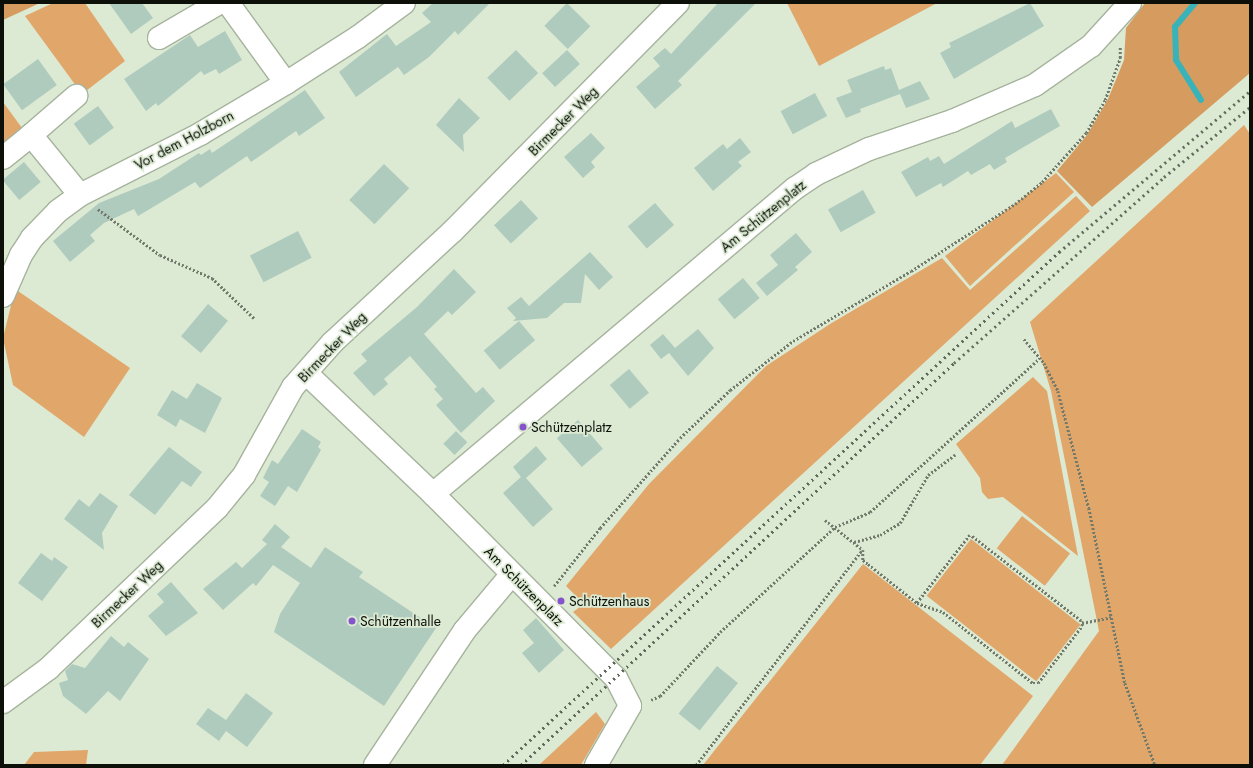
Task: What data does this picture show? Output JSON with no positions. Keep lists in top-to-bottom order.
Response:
{
  "streets": {
    "street": ["Birmecker Weg", "Vor dem Holzborn", "Am Schützenplatz"]
  },
  "crossings": [
    ["Birmecker Weg", "Am Schützenplatz"]
  ],
  "places": ["Schützenplatz", "Schützenhaus", "Schützenhalle"]
}
